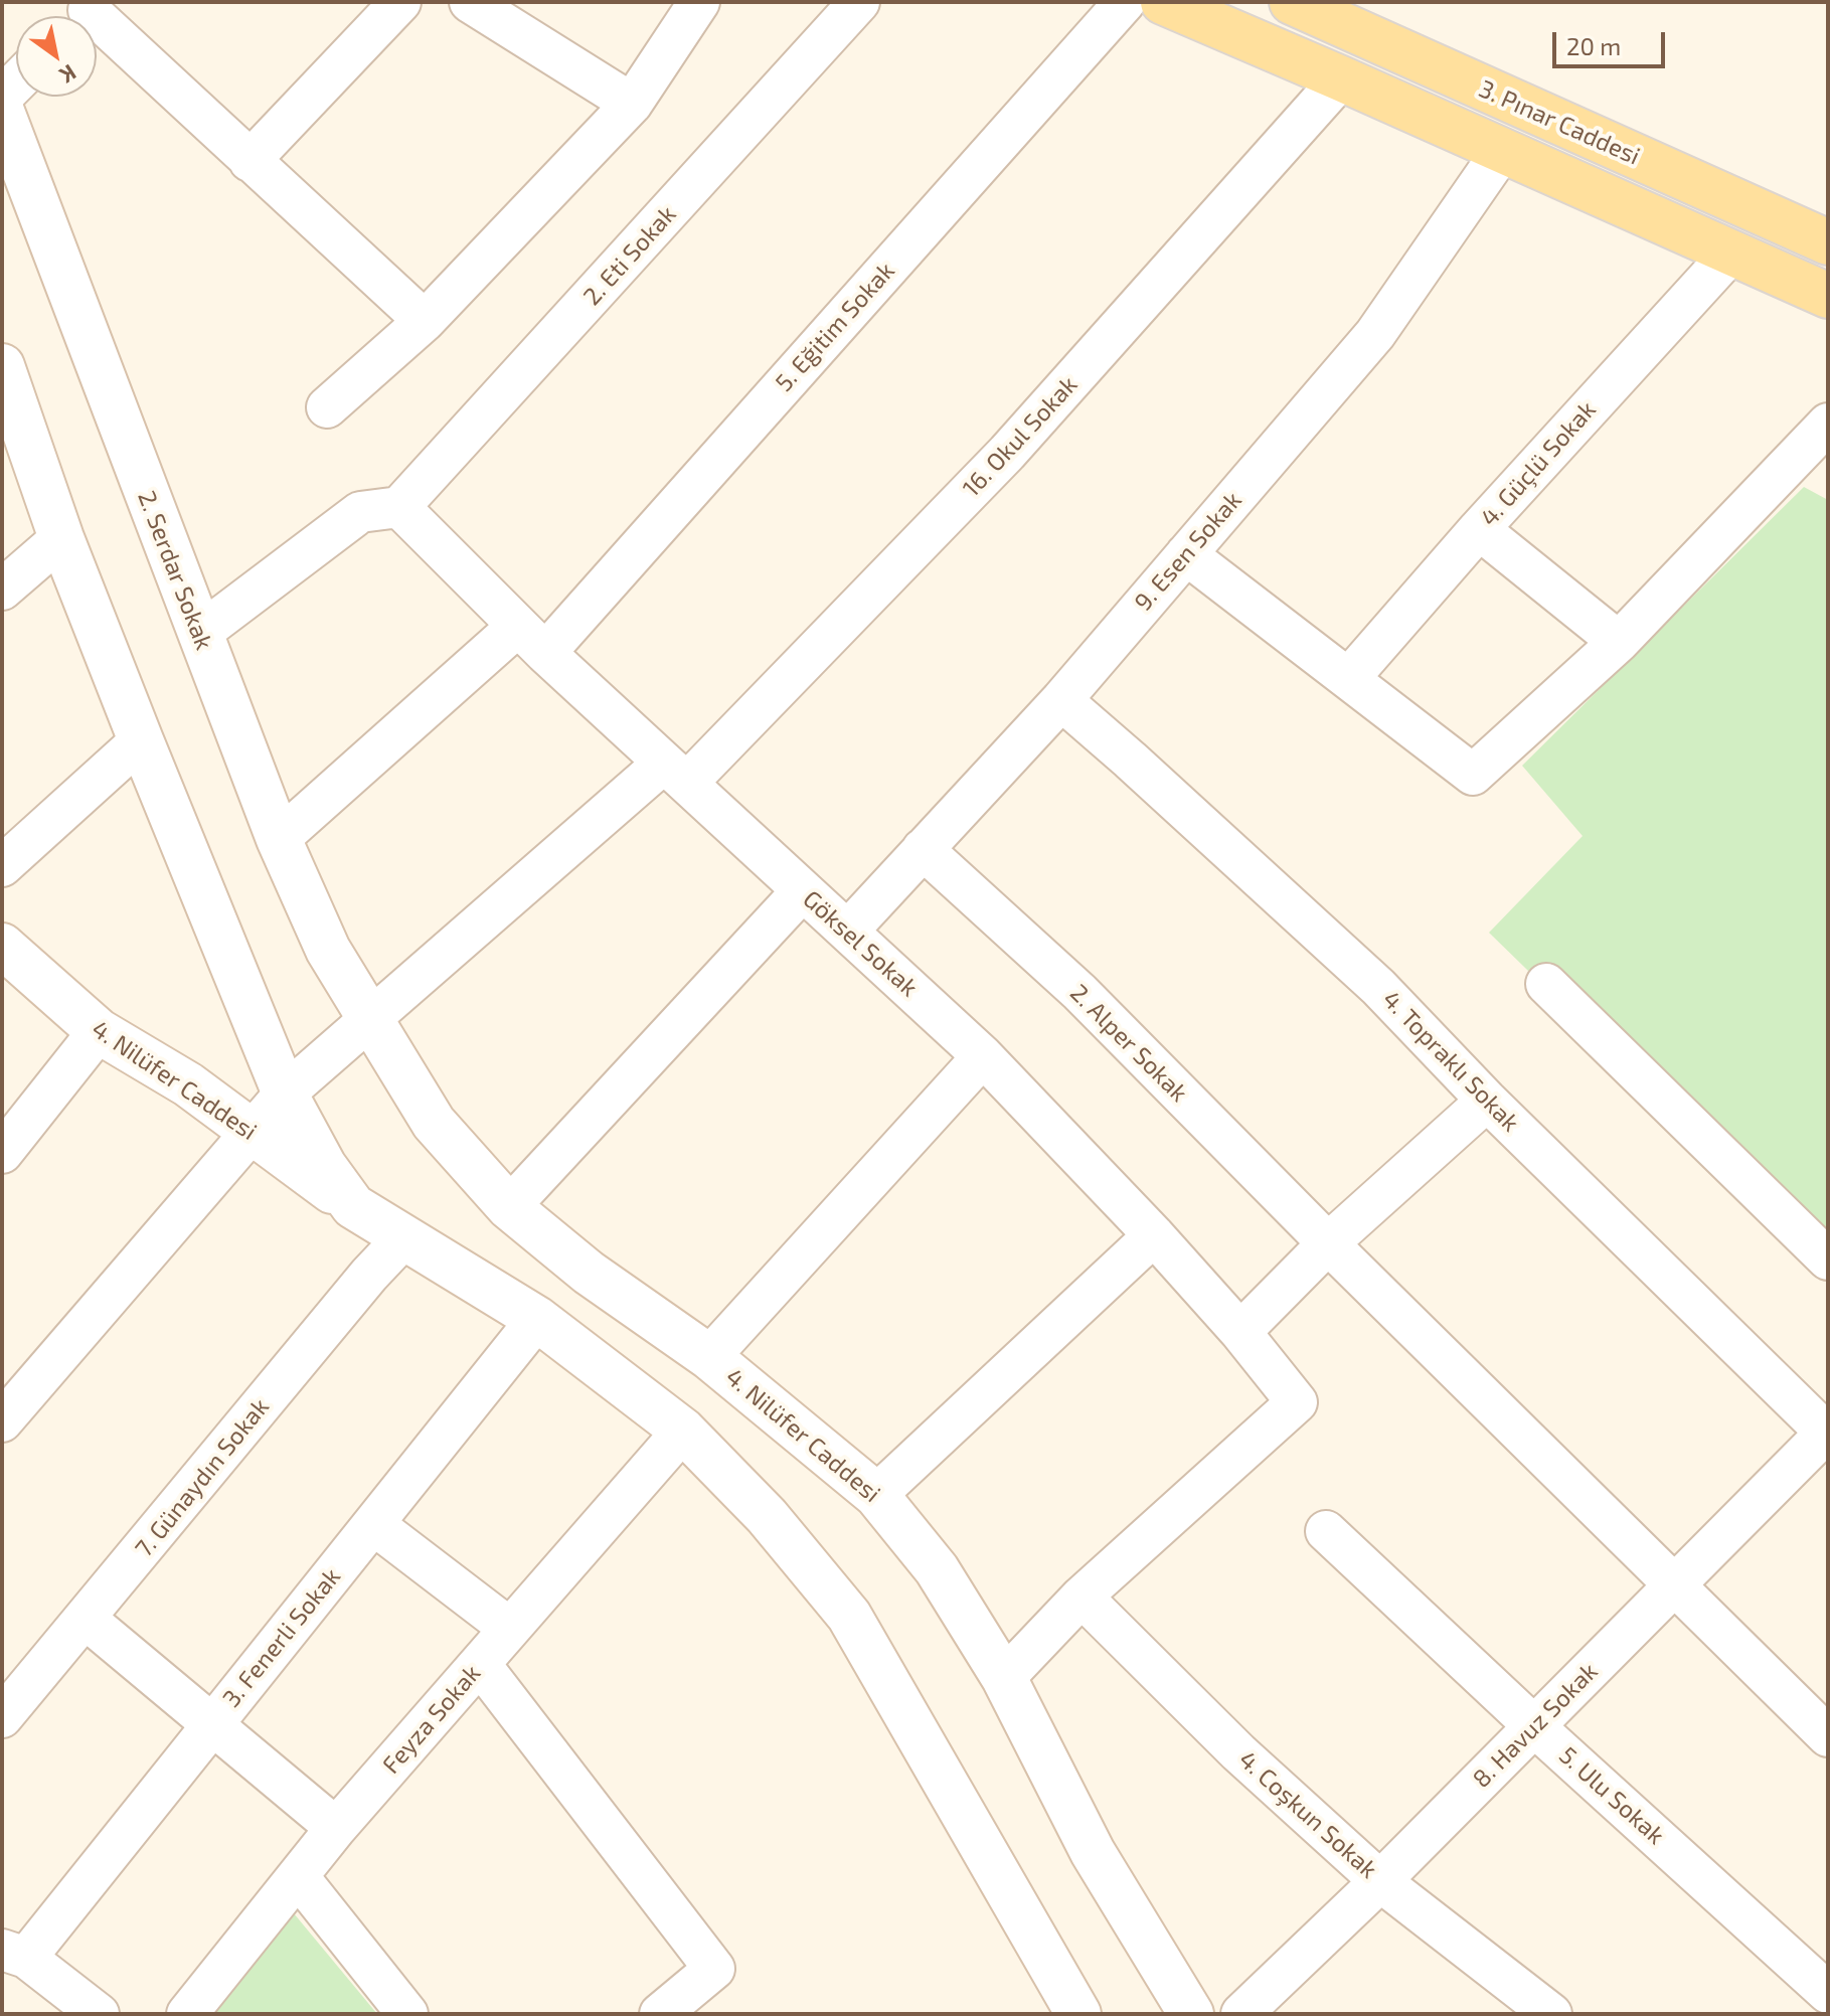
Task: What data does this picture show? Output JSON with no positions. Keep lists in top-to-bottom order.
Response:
{
  "streets": {
    "main road": ["3. Pınar Caddesi", "2. Serdar Sokak", "4. Nilüfer Caddesi"],
    "street": [
      "2. Eti Sokak",
      "5. Eğitim Sokak",
      "16. Okul Sokak",
      "4. Güçlü Sokak",
      "9. Esen Sokak",
      "Göksel Sokak",
      "2. Alper Sokak",
      "4. Topraklı Sokak",
      "7. Günaydın Sokak",
      "3. Fenerli Sokak",
      "Feyza Sokak",
      "8. Havuz Sokak",
      "5. Ulu Sokak",
      "4. Coşkun Sokak"
    ]
  },
  "crossings": [
    ["2. Eti Sokak", "Göksel Sokak"],
    ["5. Eğitim Sokak", "2. Serdar Sokak"],
    ["5. Eğitim Sokak", "Göksel Sokak"],
    ["16. Okul Sokak", "2. Serdar Sokak"],
    ["16. Okul Sokak", "Göksel Sokak"],
    ["16. Okul Sokak", "4. Nilüfer Caddesi"],
    ["9. Esen Sokak", "Göksel Sokak"],
    ["9. Esen Sokak", "2. Alper Sokak"],
    ["9. Esen Sokak", "4. Topraklı Sokak"],
    ["2. Serdar Sokak", "4. Nilüfer Caddesi"],
    ["Göksel Sokak", "4. Coşkun Sokak"],
    ["2. Alper Sokak", "8. Havuz Sokak"],
    ["4. Topraklı Sokak", "8. Havuz Sokak"],
    ["4. Nilüfer Caddesi", "7. Günaydın Sokak"],
    ["4. Nilüfer Caddesi", "3. Fenerli Sokak"],
    ["4. Nilüfer Caddesi", "Feyza Sokak"],
    ["8. Havuz Sokak", "5. Ulu Sokak"],
    ["8. Havuz Sokak", "4. Coşkun Sokak"]
  ],
  "scale_bar": "20 m",
  "north": "bottom right"
}
